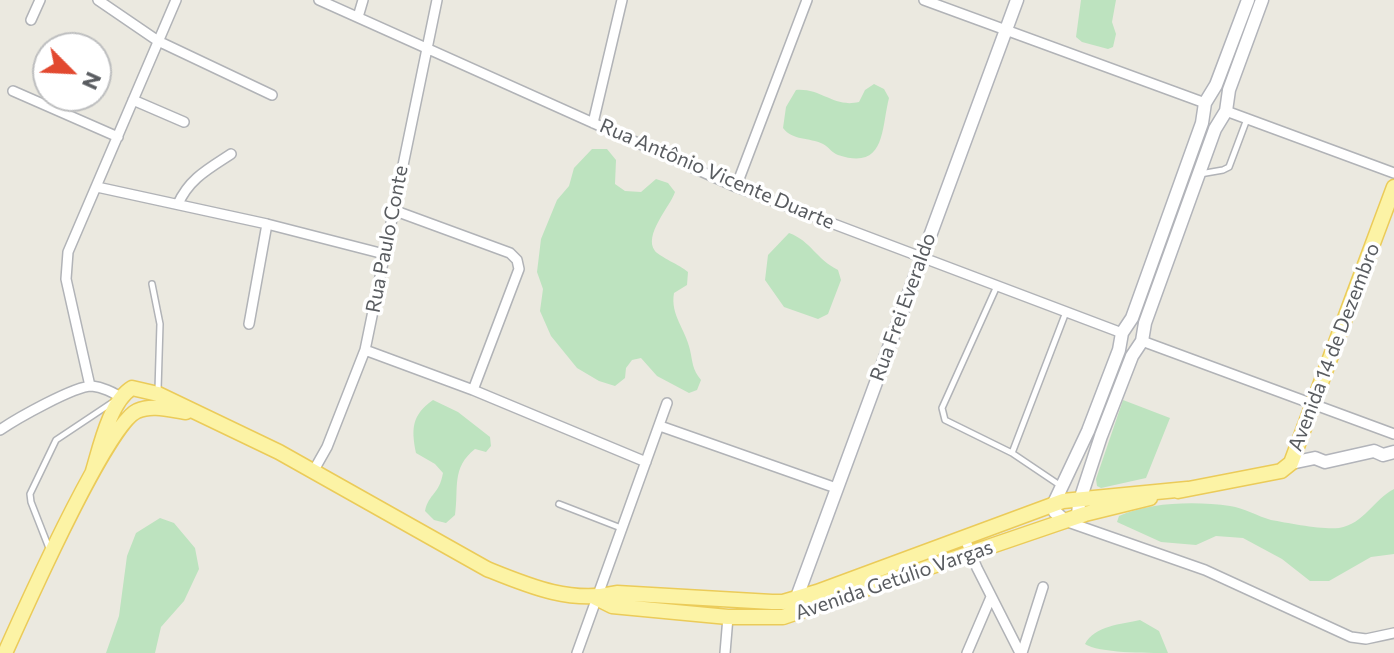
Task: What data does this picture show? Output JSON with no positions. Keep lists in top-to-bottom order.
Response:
{
  "streets": {
    "main road": ["Rua Frei Everaldo", "Avenida 14 de Dezembro", "Avenida Getúlio Vargas"],
    "street": ["Rua Antônio Vicente Duarte", "Rua Paulo Conte"]
  },
  "crossings": [
    ["Rua Antônio Vicente Duarte", "Rua Paulo Conte"],
    ["Rua Antônio Vicente Duarte", "Rua Frei Everaldo"],
    ["Rua Paulo Conte", "Avenida Getúlio Vargas"],
    ["Rua Frei Everaldo", "Avenida Getúlio Vargas"],
    ["Avenida 14 de Dezembro", "Avenida Getúlio Vargas"]
  ],
  "north": "bottom right"
}
